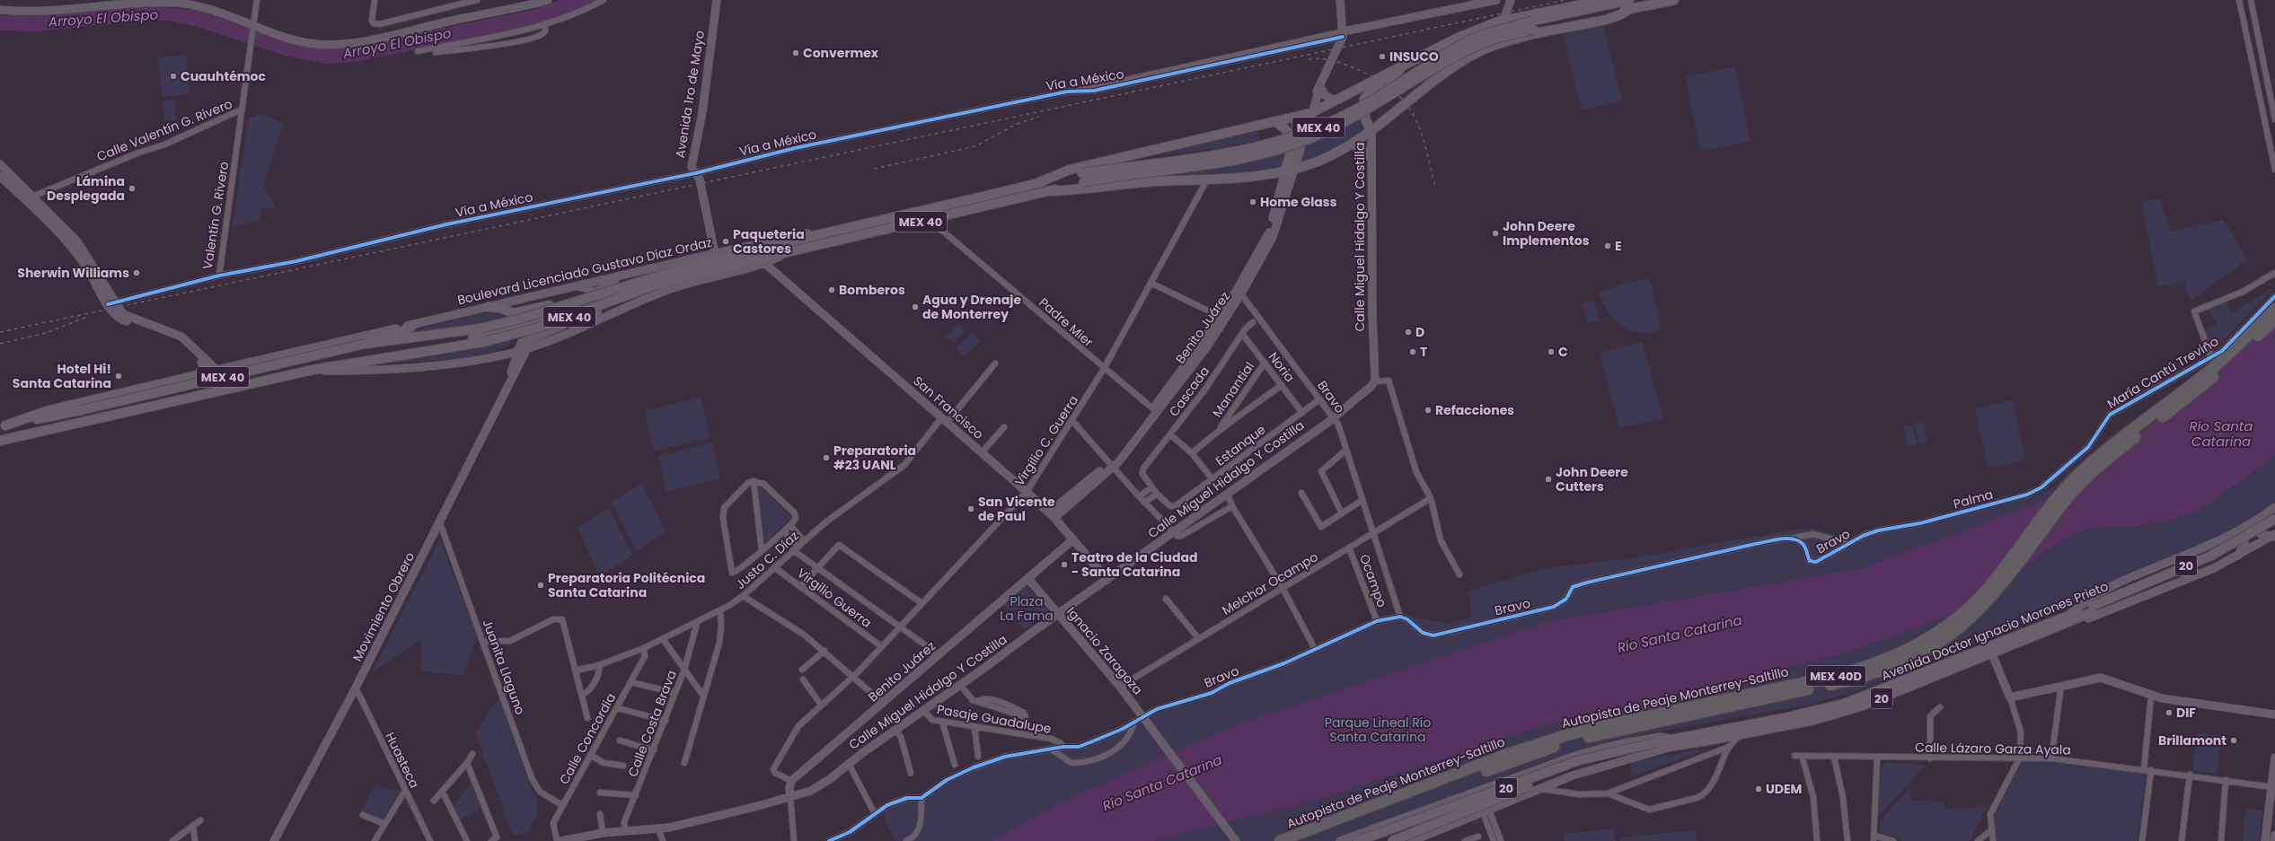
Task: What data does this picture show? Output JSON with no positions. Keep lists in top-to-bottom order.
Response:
{
  "streets": {
    "highway": ["MEX 40D", "Autopista de Peaje Monterrey-Saltillo"],
    "main road": [
      "MEX 40",
      "Boulevard Licenciado Gustavo Díaz Ordaz",
      "20",
      "Avenida Doctor Ignacio Morones Prieto"
    ],
    "street": [
      "Vía a México",
      "Avenida 1ro de Mayo",
      "Calle Valentín G. Rivero",
      "Valentín G. Rivero",
      "Calle Miguel Hidalgo Y Costilla",
      "Padre Mier",
      "Benito Juárez",
      "Noria",
      "María Cantú Treviño",
      "Manantial",
      "Cascada",
      "Bravo",
      "San Francisco",
      "Virgilio C. Guerra",
      "Estanque",
      "Palma",
      "Justo C. Díaz",
      "Ocampo",
      "Melchor Ocampo",
      "Virgilio Guerra",
      "Movimiento Obrero",
      "Ignacio Zaragoza",
      "Juanita Llaguno",
      "Pasaje Guadalupe",
      "Calle Costa Brava",
      "Calle Concordia",
      "Calle Lázaro Garza Ayala",
      "Huasteca"
    ]
  },
  "crossings": [
    ["Vía a México", "Avenida 1ro de Mayo"],
    ["Vía a México", "Valentín G. Rivero"],
    ["Avenida 1ro de Mayo", "Boulevard Licenciado Gustavo Díaz Ordaz"],
    ["Calle Valentín G. Rivero", "Valentín G. Rivero"],
    ["Valentín G. Rivero", "Boulevard Licenciado Gustavo Díaz Ordaz"],
    ["Calle Miguel Hidalgo Y Costilla", "Bravo"],
    ["Calle Miguel Hidalgo Y Costilla", "San Francisco"],
    ["Calle Miguel Hidalgo Y Costilla", "Ignacio Zaragoza"],
    ["Calle Miguel Hidalgo Y Costilla", "Pasaje Guadalupe"],
    ["Calle Miguel Hidalgo Y Costilla", "Calle Costa Brava"],
    ["Boulevard Licenciado Gustavo Díaz Ordaz", "Padre Mier"],
    ["Boulevard Licenciado Gustavo Díaz Ordaz", "San Francisco"],
    ["Boulevard Licenciado Gustavo Díaz Ordaz", "Movimiento Obrero"],
    ["Padre Mier", "Benito Juárez"],
    ["Padre Mier", "Virgilio C. Guerra"],
    ["Benito Juárez", "Bravo"],
    ["Benito Juárez", "San Francisco"],
    ["Benito Juárez", "Virgilio C. Guerra"],
    ["Benito Juárez", "Ignacio Zaragoza"],
    ["Noria", "Manantial"],
    ["Noria", "Cascada"],
    ["Noria", "Estanque"],
    ["María Cantú Treviño", "Palma"],
    ["María Cantú Treviño", "Autopista de Peaje Monterrey-Saltillo"],
    ["Bravo", "Estanque"],
    ["Bravo", "Palma"],
    ["Bravo", "Ocampo"],
    ["Bravo", "Melchor Ocampo"],
    ["Bravo", "Ignacio Zaragoza"],
    ["Bravo", "Pasaje Guadalupe"],
    ["San Francisco", "Virgilio C. Guerra"],
    ["San Francisco", "Justo C. Díaz"],
    ["Virgilio C. Guerra", "Virgilio Guerra"],
    ["Justo C. Díaz", "Virgilio Guerra"],
    ["Justo C. Díaz", "Calle Costa Brava"],
    ["Justo C. Díaz", "Calle Concordia"],
    ["20", "Avenida Doctor Ignacio Morones Prieto"],
    ["Ocampo", "Melchor Ocampo"],
    ["Melchor Ocampo", "Ignacio Zaragoza"],
    ["Movimiento Obrero", "Juanita Llaguno"],
    ["Movimiento Obrero", "Huasteca"],
    ["Ignacio Zaragoza", "Pasaje Guadalupe"],
    ["Juanita Llaguno", "Calle Concordia"]
  ],
  "water": ["Arroyo El Obispo", "Río Santa Catarina"],
  "parks": ["Plaza La Fama", "Parque Lineal Río Santa Catarina"],
  "places": [
    "Convermex",
    "INSUCO",
    "Cuauhtémoc",
    "Lámina Desplegada",
    "Home Glass",
    "John Deere Implementos",
    "Paqueteria Castores",
    "E",
    "Sherwin Williams",
    "Bomberos",
    "Agua y Drenaje de Monterrey",
    "D",
    "T",
    "C",
    "Hotel Hi! Santa Catarina",
    "Refacciones",
    "Preparatoria #23 UANL",
    "John Deere Cutters",
    "San Vicente de Paul",
    "Teatro de la Ciudad - Santa Catarina",
    "Preparatoria Politécnica Santa Catarina",
    "DIF",
    "Brillamont",
    "UDEM"
  ]
}
